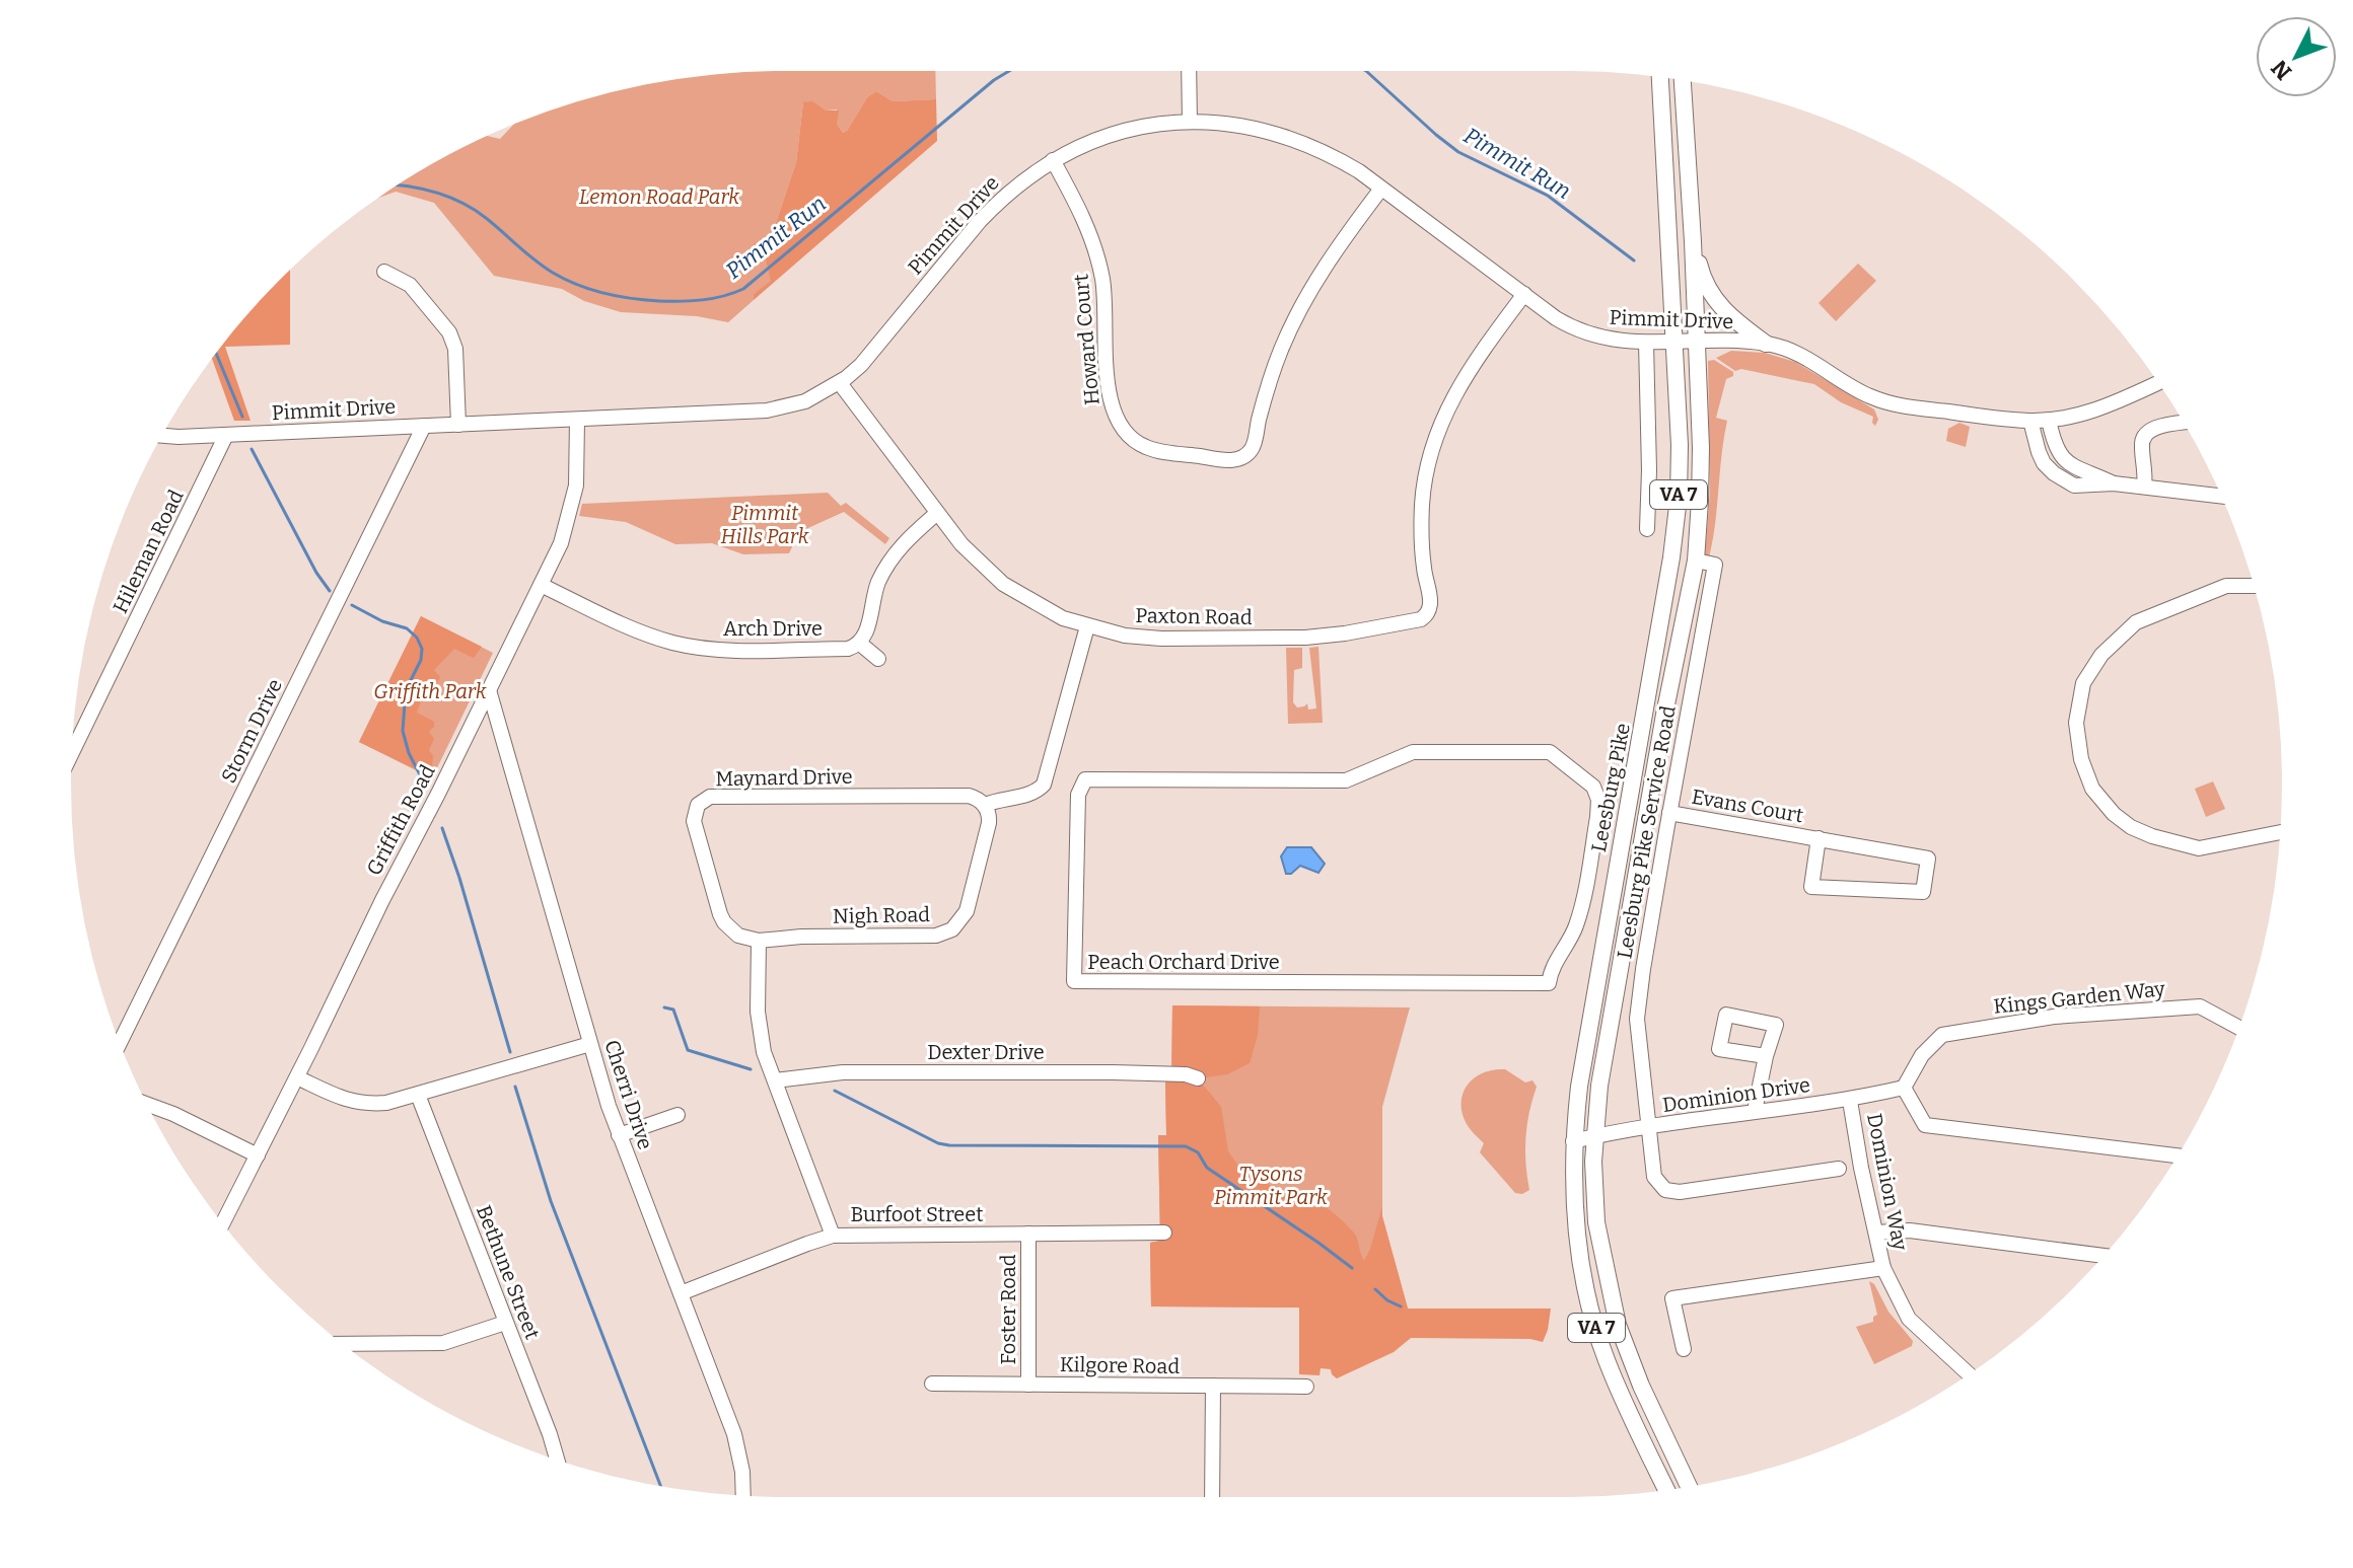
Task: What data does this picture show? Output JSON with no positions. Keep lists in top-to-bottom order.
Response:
{
  "streets": {
    "main road": ["VA 7", "Leesburg Pike"],
    "street": [
      "Pimmit Drive",
      "Howard Court",
      "Hileman Road",
      "Paxton Road",
      "Arch Drive",
      "Storm Drive",
      "Maynard Drive",
      "Evans Court",
      "Griffith Road",
      "Leesburg Pike Service Road",
      "Nigh Road",
      "Peach Orchard Drive",
      "Kings Garden Way",
      "Dexter Drive",
      "Cherri Drive",
      "Dominion Drive",
      "Dominion Way",
      "Burfoot Street",
      "Bethune Street",
      "Foster Road",
      "Kilgore Road"
    ]
  },
  "crossings": [
    ["Pimmit Drive", "Howard Court"],
    ["Pimmit Drive", "Hileman Road"],
    ["Pimmit Drive", "Paxton Road"],
    ["Pimmit Drive", "Storm Drive"],
    ["Pimmit Drive", "Leesburg Pike"],
    ["Pimmit Drive", "Griffith Road"],
    ["Arch Drive", "Griffith Road"],
    ["Maynard Drive", "Nigh Road"],
    ["Leesburg Pike", "Leesburg Pike Service Road"],
    ["Leesburg Pike", "Dominion Drive"],
    ["Evans Court", "Leesburg Pike Service Road"],
    ["Griffith Road", "Cherri Drive"],
    ["Leesburg Pike Service Road", "Dominion Drive"],
    ["Kings Garden Way", "Dominion Drive"],
    ["Cherri Drive", "Burfoot Street"],
    ["Dominion Drive", "Dominion Way"],
    ["Burfoot Street", "Foster Road"],
    ["Foster Road", "Kilgore Road"]
  ],
  "water": ["Pimmit Run"],
  "parks": [
    "Lemon Road Park",
    "Pimmit Hills Park",
    "Griffith Park",
    "Tysons Pimmit Park"
  ],
  "north": "bottom left"
}
